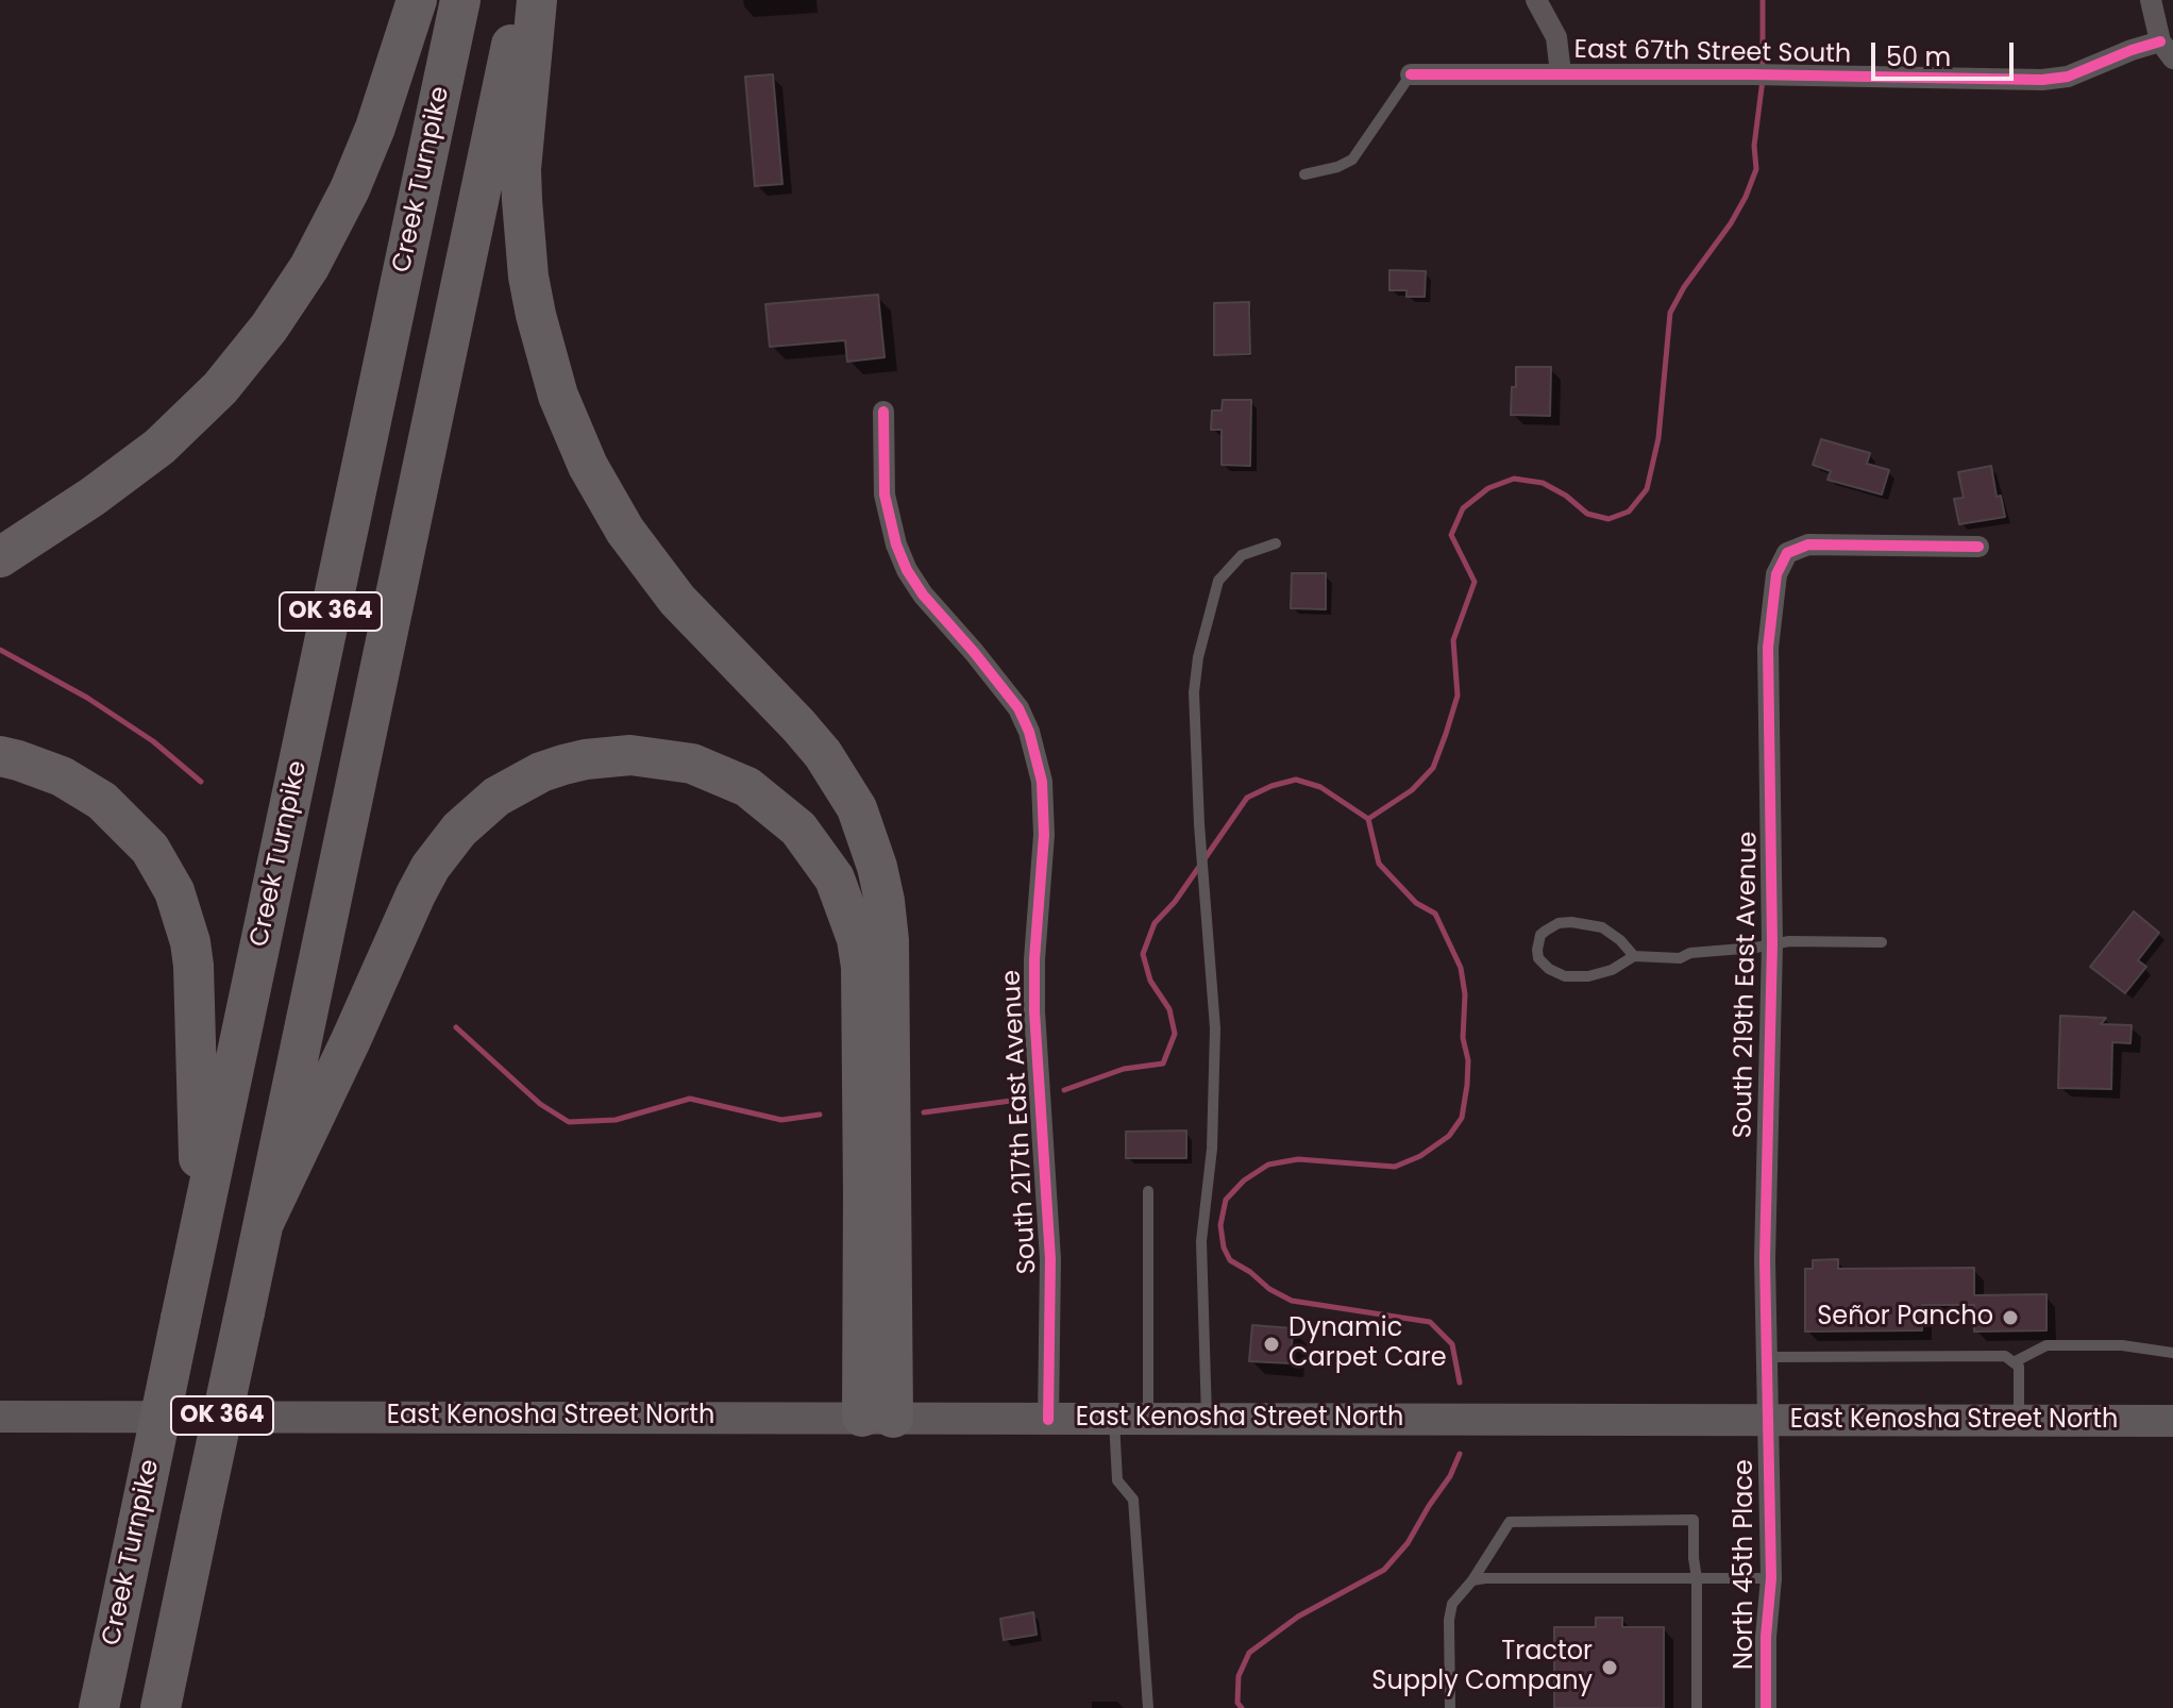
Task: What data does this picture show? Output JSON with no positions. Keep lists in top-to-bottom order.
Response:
{
  "streets": {
    "highway": ["Creek Turnpike", "OK 364"],
    "main road": ["East Kenosha Street North"],
    "street": [
      "East 67th Street South",
      "South 219th East Avenue",
      "South 217th East Avenue",
      "North 45th Place"
    ]
  },
  "crossings": [
    ["South 219th East Avenue", "East Kenosha Street North"],
    ["South 219th East Avenue", "North 45th Place"],
    ["South 217th East Avenue", "East Kenosha Street North"],
    ["East Kenosha Street North", "North 45th Place"]
  ],
  "places": ["Señor Pancho", "Dynamic Carpet Care", "Tractor Supply Company"],
  "scale_bar": "50 m"
}
